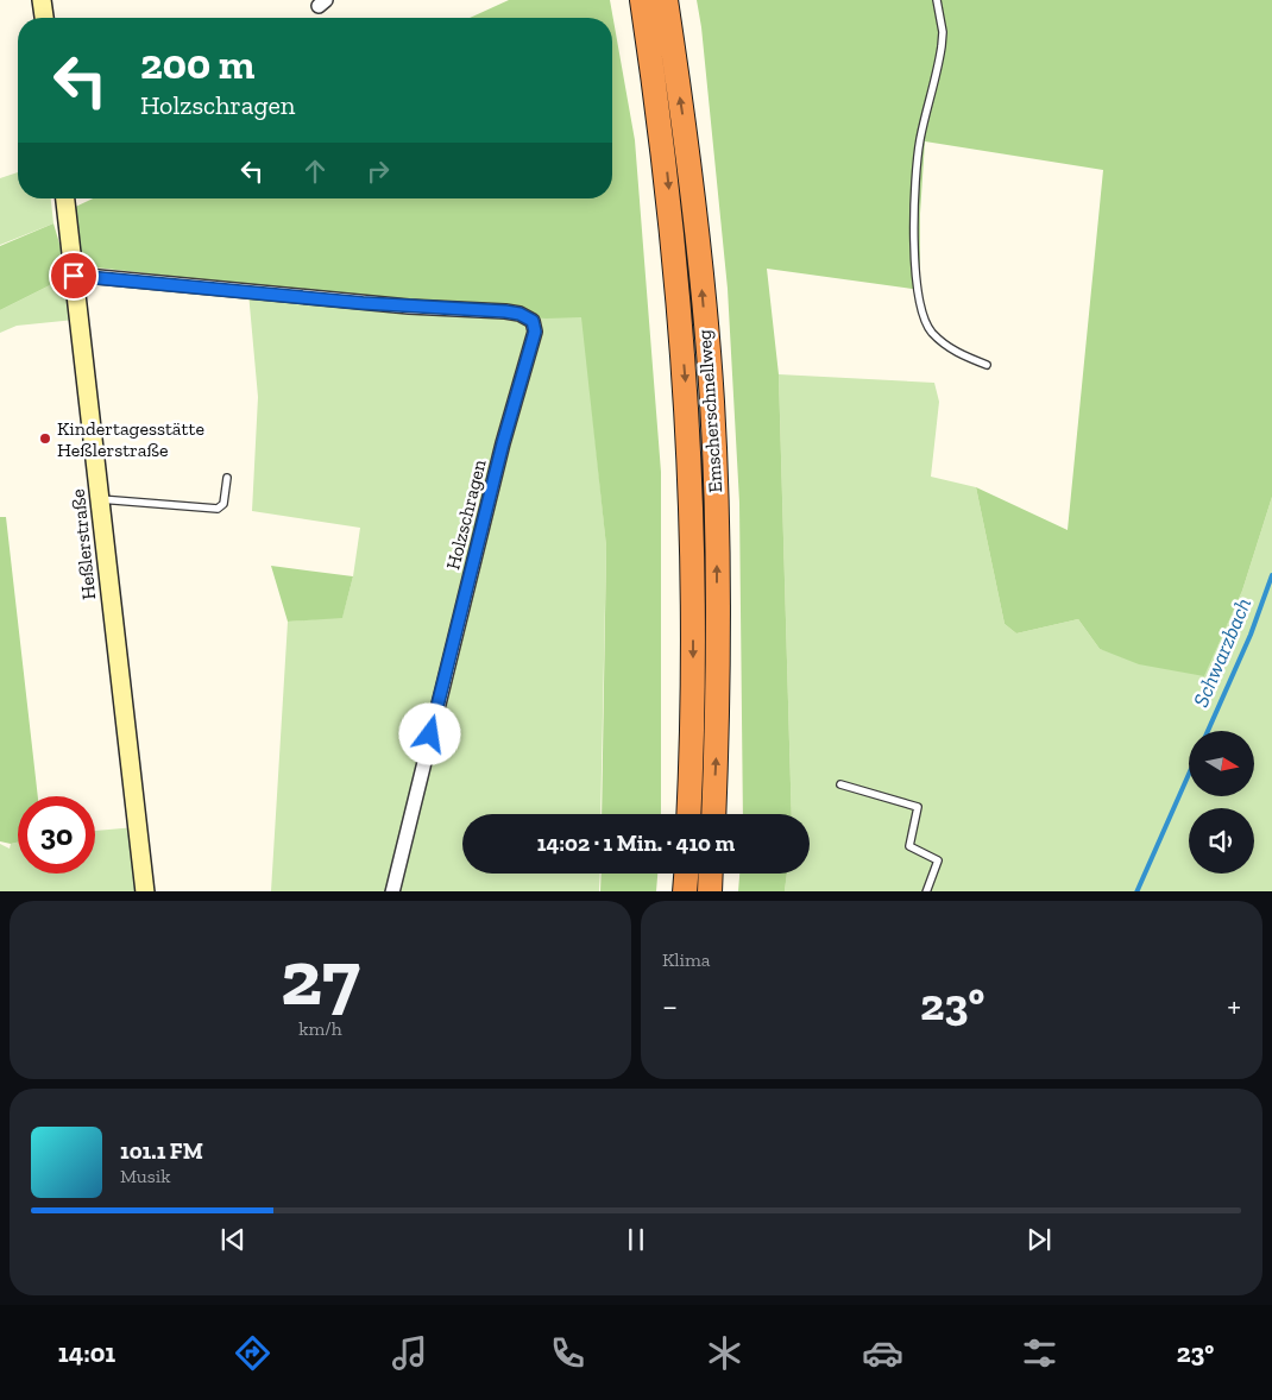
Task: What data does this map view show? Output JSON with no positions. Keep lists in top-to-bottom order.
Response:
{
  "streets": {
    "highway": ["Emscherschnellweg"],
    "street": ["Holzschragen", "Heßlerstraße"]
  },
  "crossings": [
    ["Holzschragen", "Heßlerstraße"]
  ],
  "water": ["Schwarzbach"],
  "places": ["Kindertagesstätte Heßlerstraße"],
  "north": "right",
  "page": {
    "turn": ["200 m", "Holzschragen"],
    "limit": "30",
    "trip": "14:02 · 1 Min. · 410 m",
    "tile": [
      ["27", "km/h"],
      "Klima"
    ],
    "heat": ["−", "23°", "+"],
    "song": ["101.1 FM", "Musik"],
    "tabs": ["14:01", "23°"]
  }
}
